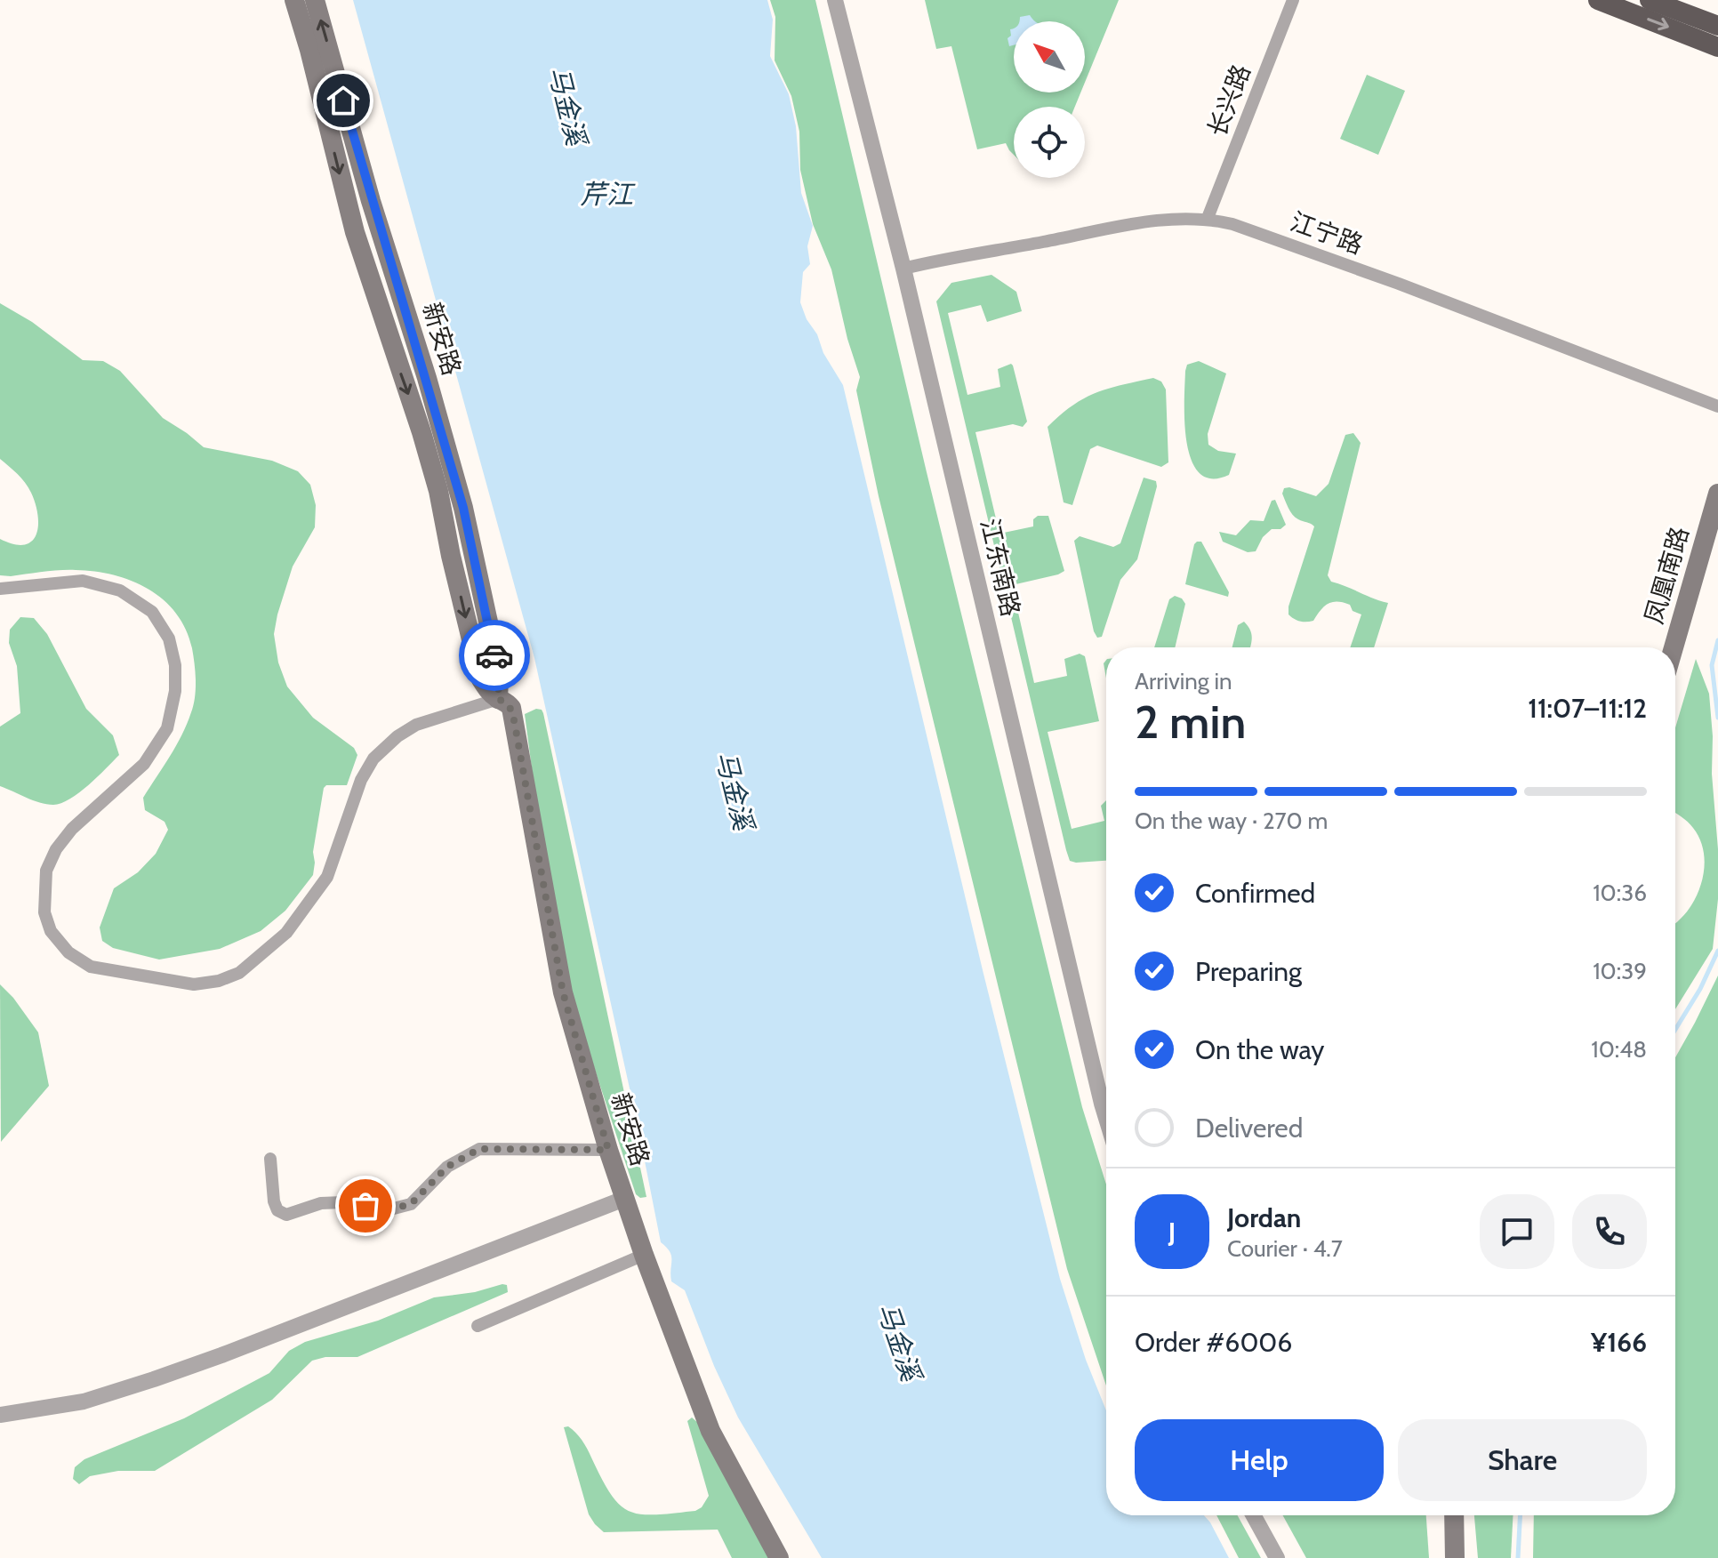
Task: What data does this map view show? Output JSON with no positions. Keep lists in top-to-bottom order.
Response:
{
  "streets": {
    "main road": ["新安路", "凤凰南路"],
    "street": ["长兴路", "江宁路", "江东南路"]
  },
  "crossings": [
    ["长兴路", "江宁路"],
    ["江宁路", "江东南路"]
  ],
  "water": ["马金溪", "芹江"],
  "north": "top left",
  "page": {
    "heading": ["2 min", "Arriving in", "11:07–11:12"],
    "panel": [
      "Jordan",
      "Courier · 4.7",
      "Order #6006",
      "¥166"
    ],
    "bar": "On the way · 270 m",
    "list": [
      ["Confirmed", "10:36"],
      ["Preparing", "10:39"],
      ["On the way", "10:48"],
      "Delivered"
    ],
    "round": "J",
    "buttons": ["Help", "Share"]
  }
}
